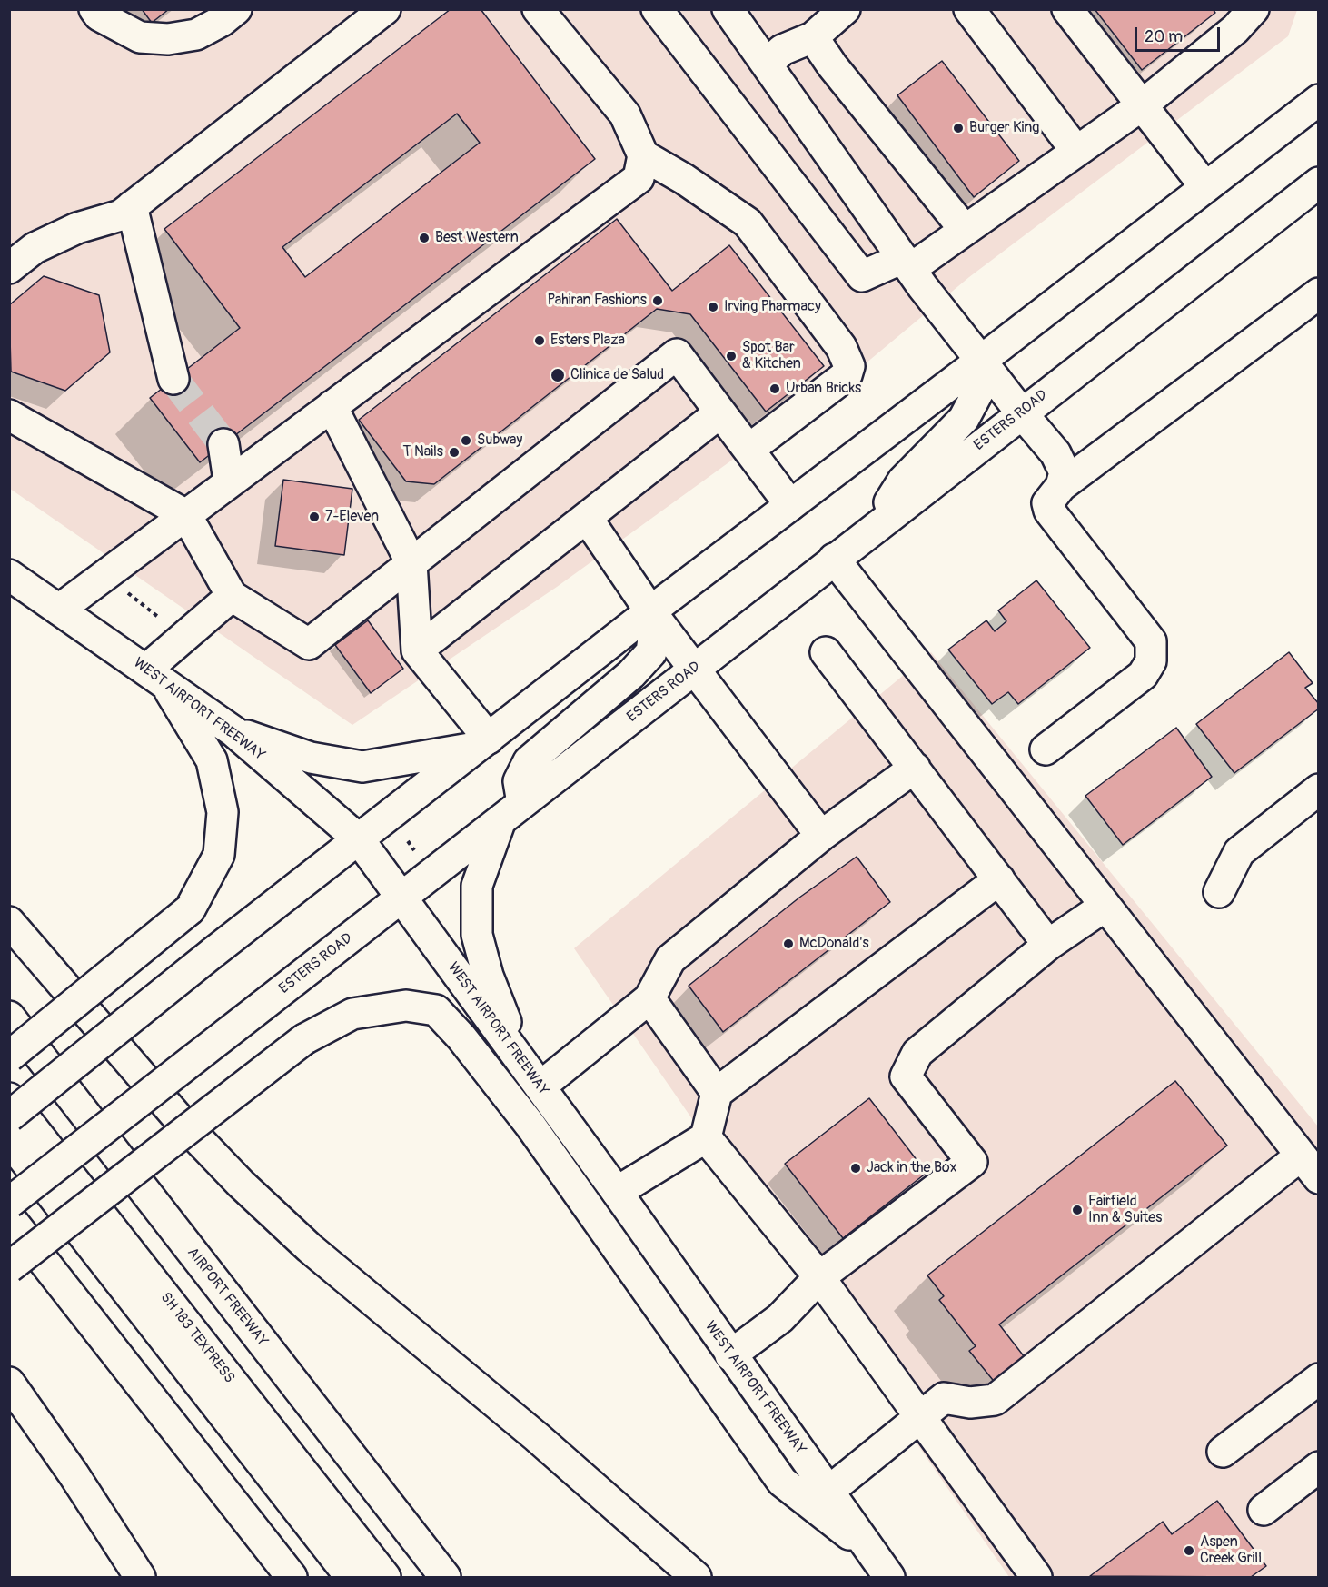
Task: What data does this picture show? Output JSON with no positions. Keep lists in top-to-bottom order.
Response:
{
  "streets": {
    "main road": [
      "ESTERS ROAD",
      "WEST AIRPORT FREEWAY",
      "AIRPORT FREEWAY",
      "SH 183 TEXPRESS"
    ]
  },
  "crossings": [
    ["ESTERS ROAD", "WEST AIRPORT FREEWAY"]
  ],
  "places": [
    "Burger King",
    "Best Western",
    "Pahiran Fashions",
    "Irving Pharmacy",
    "Esters Plaza",
    "Spot Bar & Kitchen",
    "Clinica de Salud",
    "Urban Bricks",
    "Subway",
    "T Nails",
    "7-Eleven",
    "McDonald's",
    "Jack in the Box",
    "Fairfield Inn & Suites",
    "Aspen Creek Grill"
  ],
  "scale_bar": "20 m"
}
